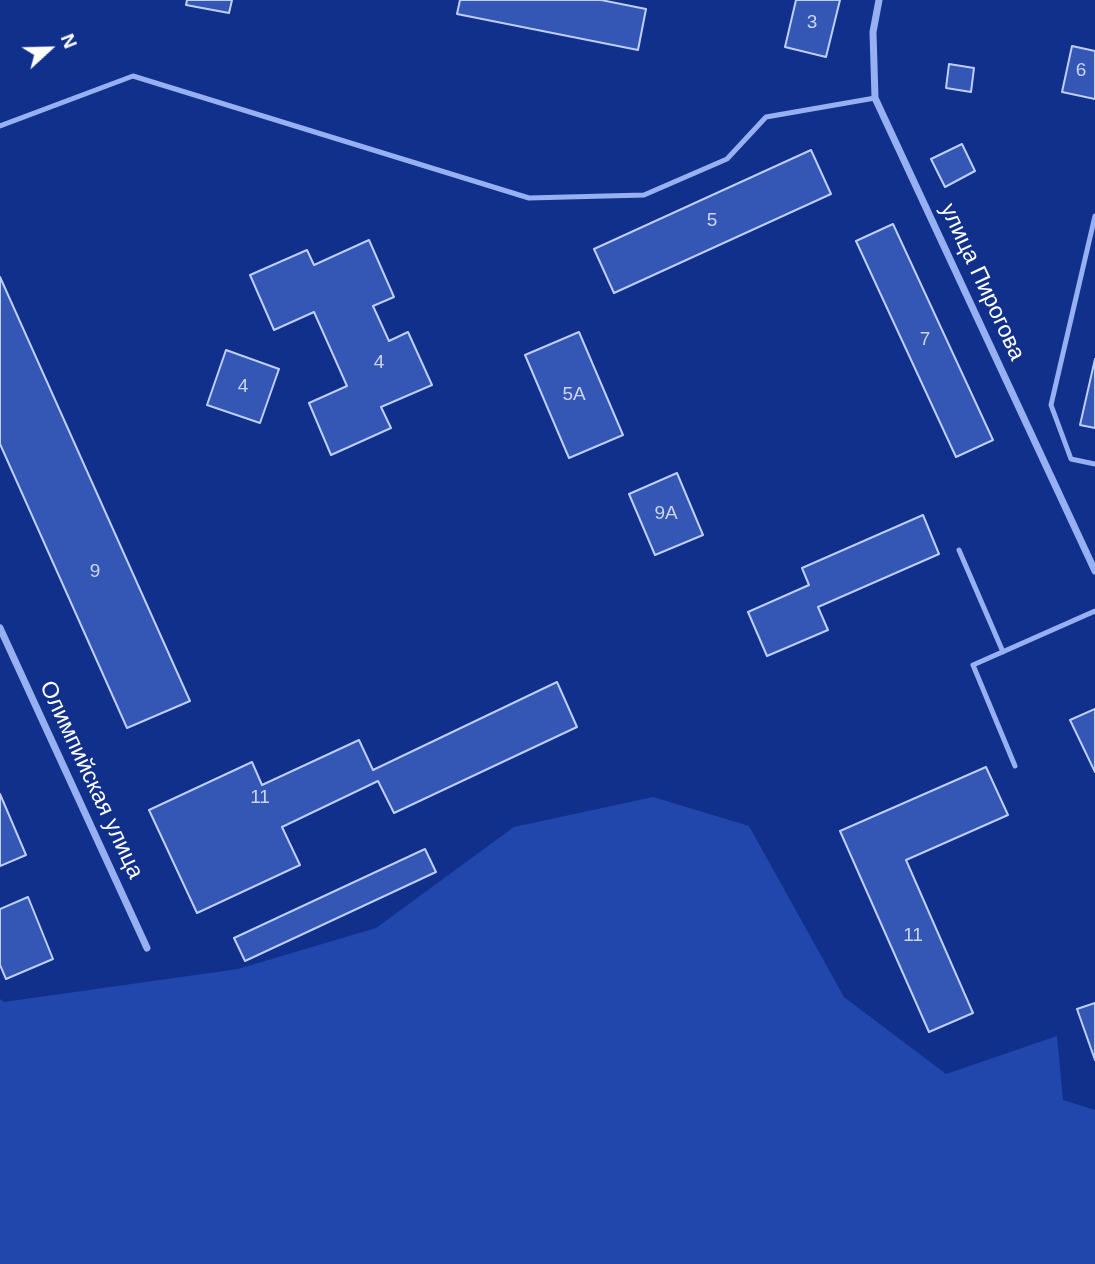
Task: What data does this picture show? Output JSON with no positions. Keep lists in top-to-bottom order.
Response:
{
  "streets": {
    "street": ["улица Пирогова", "Олимпийская улица"]
  },
  "house_numbers": [
    "3",
    "6",
    "5",
    "7",
    "4",
    "4",
    "5А",
    "9А",
    "9",
    "11",
    "11"
  ],
  "north": "right"
}
